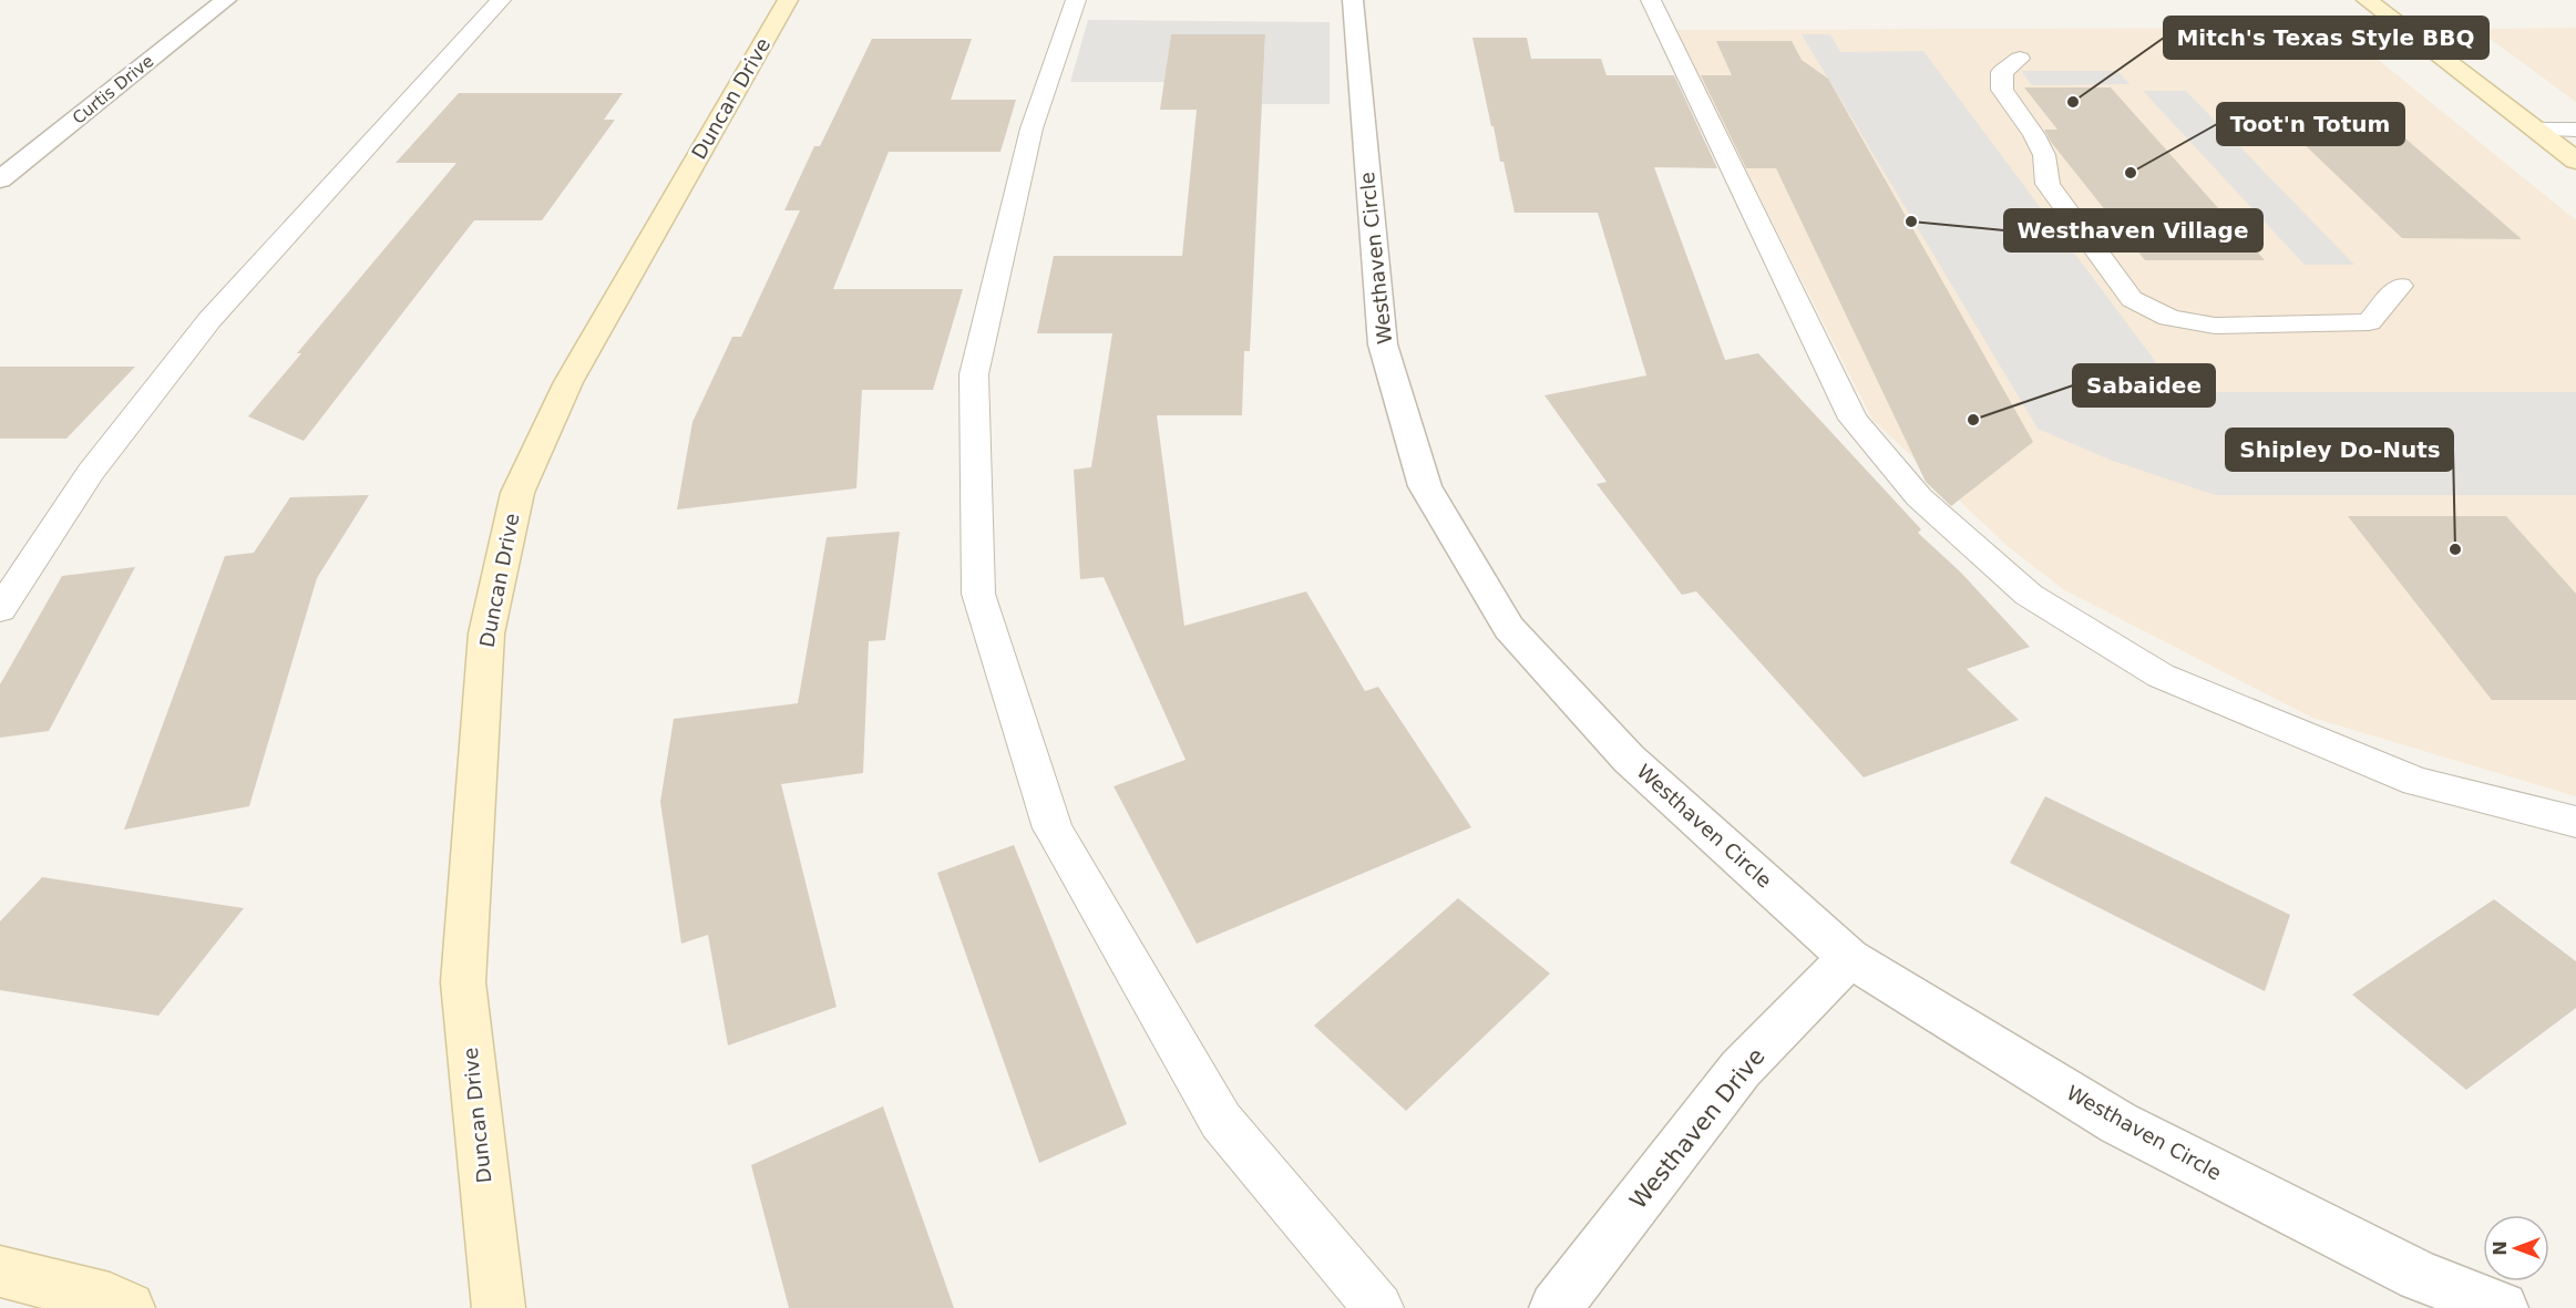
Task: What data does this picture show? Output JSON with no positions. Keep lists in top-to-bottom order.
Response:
{
  "streets": {
    "street": [
      "Curtis Drive",
      "Duncan Drive",
      "Westhaven Circle",
      "Westhaven Drive"
    ]
  },
  "crossings": [
    ["Westhaven Circle", "Westhaven Drive"]
  ],
  "places": [
    "Mitch's Texas Style BBQ",
    "Toot'n Totum",
    "Westhaven Village",
    "Sabaidee",
    "Shipley Do-Nuts"
  ],
  "north": "left"
}
